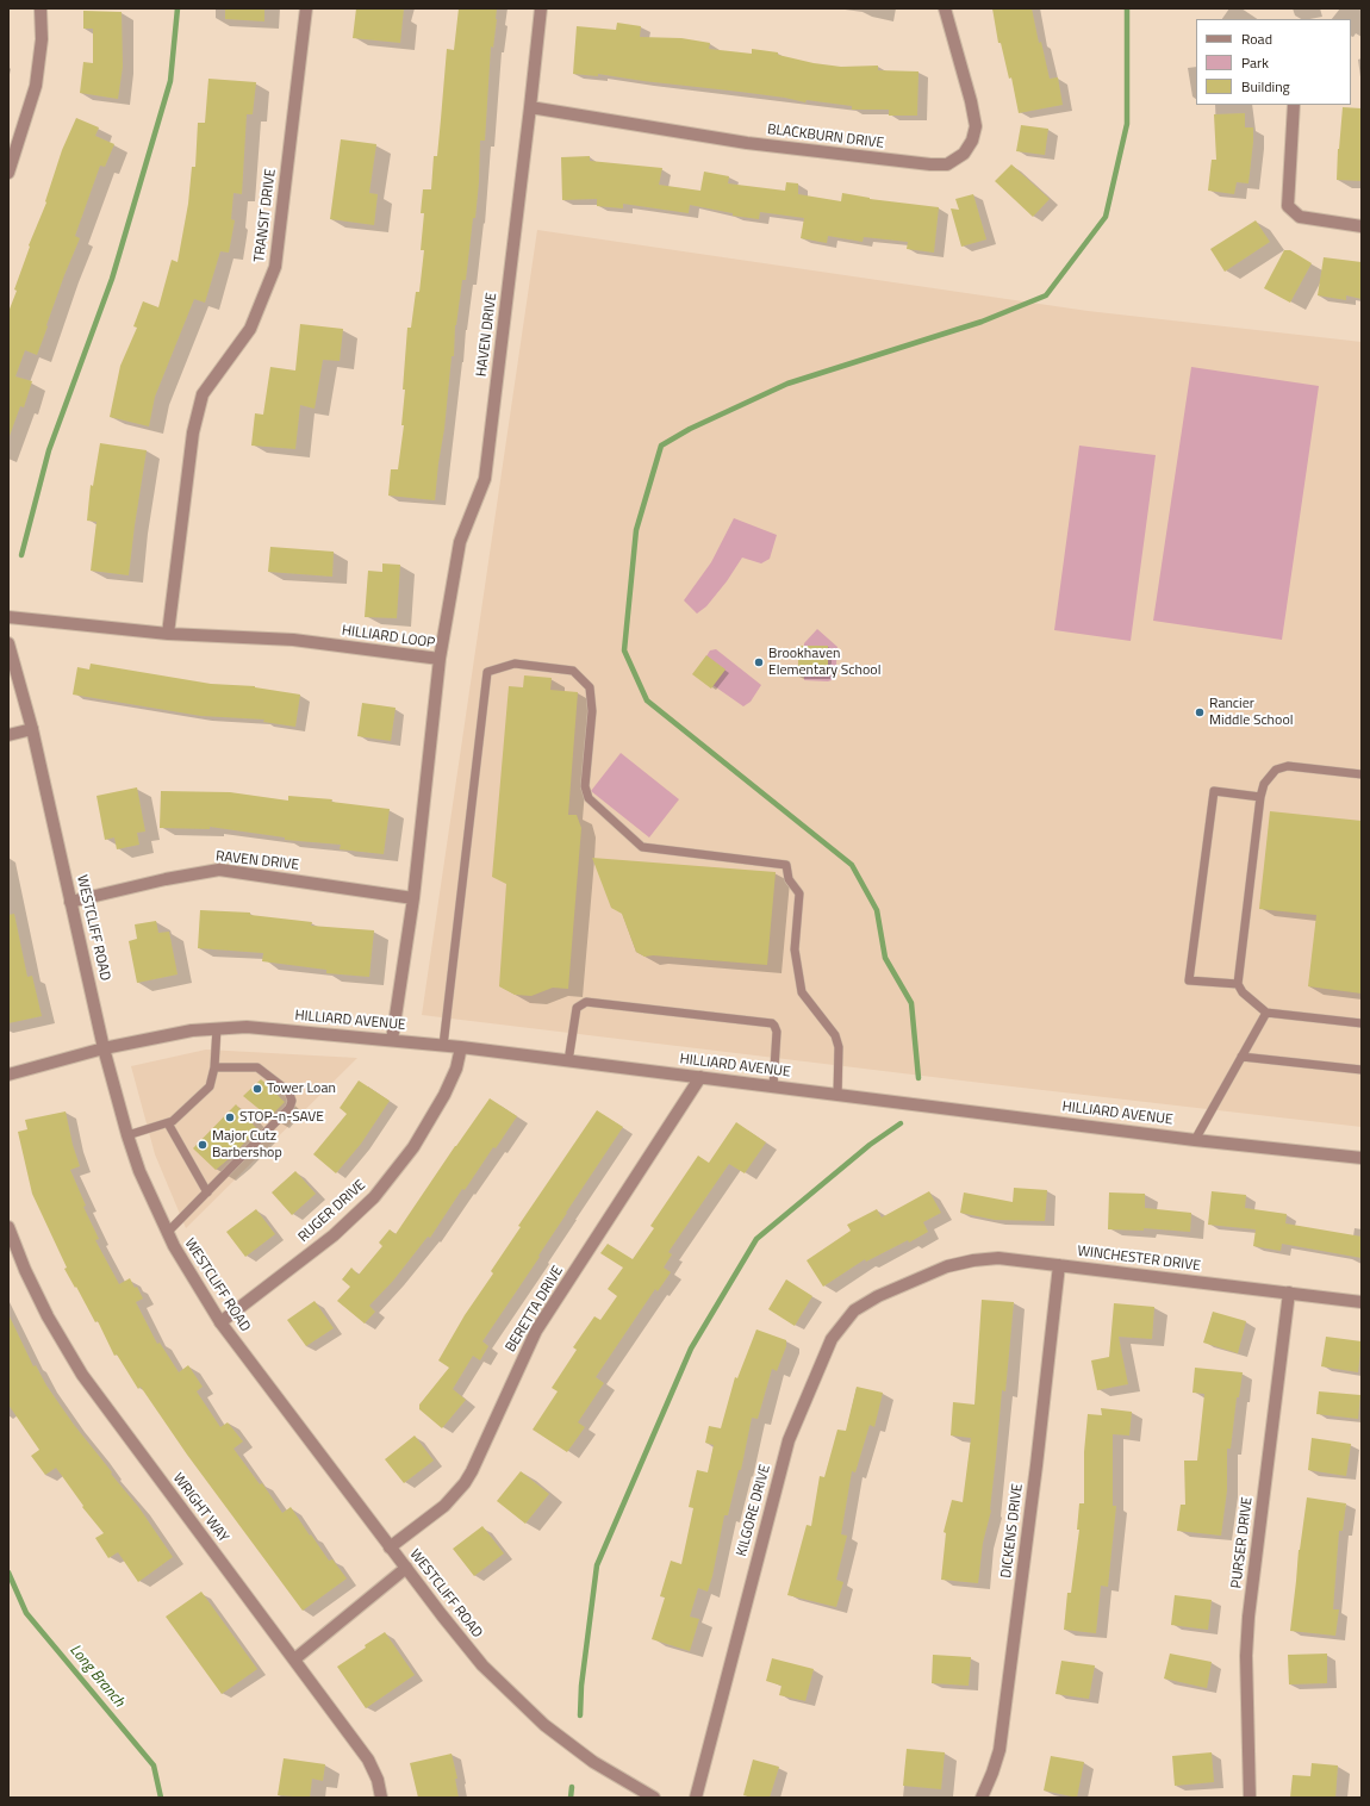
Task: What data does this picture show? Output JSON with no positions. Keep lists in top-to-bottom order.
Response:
{
  "streets": {
    "street": [
      "BLACKBURN DRIVE",
      "TRANSIT DRIVE",
      "HAVEN DRIVE",
      "HILLIARD LOOP",
      "RAVEN DRIVE",
      "WESTCLIFF ROAD",
      "HILLIARD AVENUE",
      "RUGER DRIVE",
      "WINCHESTER DRIVE",
      "BERETTA DRIVE",
      "WRIGHT WAY",
      "KILGORE DRIVE",
      "DICKENS DRIVE",
      "PURSER DRIVE"
    ]
  },
  "crossings": [
    ["BLACKBURN DRIVE", "HAVEN DRIVE"],
    ["TRANSIT DRIVE", "HILLIARD LOOP"],
    ["HAVEN DRIVE", "HILLIARD LOOP"],
    ["HILLIARD LOOP", "RAVEN DRIVE"],
    ["HILLIARD LOOP", "HILLIARD AVENUE"],
    ["RAVEN DRIVE", "WESTCLIFF ROAD"],
    ["WESTCLIFF ROAD", "HILLIARD AVENUE"],
    ["WESTCLIFF ROAD", "RUGER DRIVE"],
    ["WESTCLIFF ROAD", "BERETTA DRIVE"],
    ["HILLIARD AVENUE", "RUGER DRIVE"],
    ["HILLIARD AVENUE", "BERETTA DRIVE"],
    ["WINCHESTER DRIVE", "KILGORE DRIVE"],
    ["WINCHESTER DRIVE", "DICKENS DRIVE"],
    ["WINCHESTER DRIVE", "PURSER DRIVE"]
  ],
  "water": ["Long Branch"],
  "places": [
    "Brookhaven Elementary School",
    "Rancier Middle School",
    "Tower Loan",
    "STOP-n-SAVE",
    "Major Cutz Barbershop"
  ],
  "legend": ["Road", "Park", "Building"]
}
